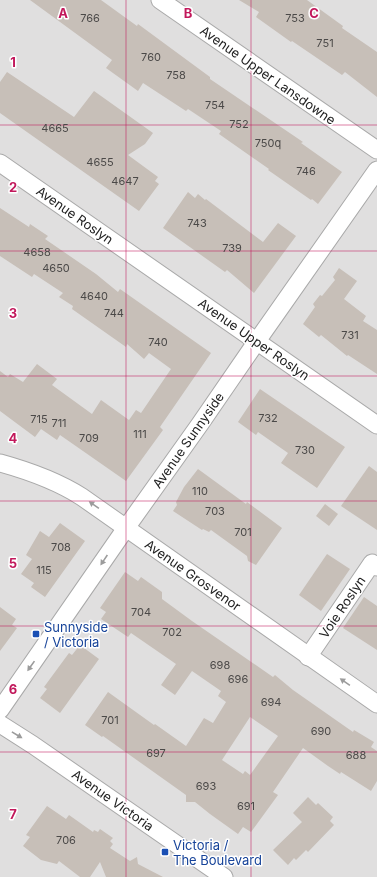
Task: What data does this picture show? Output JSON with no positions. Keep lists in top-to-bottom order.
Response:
{
  "streets": {
    "street": [
      "Avenue Upper Lansdowne",
      "Avenue Roslyn",
      "Avenue Upper Roslyn",
      "Avenue Sunnyside",
      "Avenue Grosvenor",
      "Voie Roslyn",
      "Avenue Victoria"
    ]
  },
  "crossings": [
    ["Avenue Roslyn", "Avenue Upper Roslyn"],
    ["Avenue Upper Roslyn", "Avenue Sunnyside"],
    ["Avenue Sunnyside", "Avenue Grosvenor"],
    ["Avenue Grosvenor", "Voie Roslyn"]
  ],
  "one_way": ["Avenue Grosvenor", "Avenue Victoria"],
  "places": {
    "transit": ["Sunnyside / Victoria", "Victoria / The Boulevard"]
  },
  "house_numbers": [
    "766",
    "753",
    "751",
    "760",
    "758",
    "754",
    "752",
    "4665",
    "750q",
    "4655",
    "746",
    "4647",
    "743",
    "739",
    "4658",
    "4650",
    "4640",
    "744",
    "731",
    "740",
    "732",
    "715",
    "711",
    "111",
    "709",
    "730",
    "110",
    "703",
    "701",
    "708",
    "115",
    "704",
    "702",
    "698",
    "696",
    "694",
    "701",
    "690",
    "697",
    "688",
    "693",
    "691",
    "706"
  ],
  "grid": {
    "columns": ["A", "B", "C"],
    "rows": [
      "1",
      "2",
      "3",
      "4",
      "5",
      "6",
      "7"
    ]
  }
}
